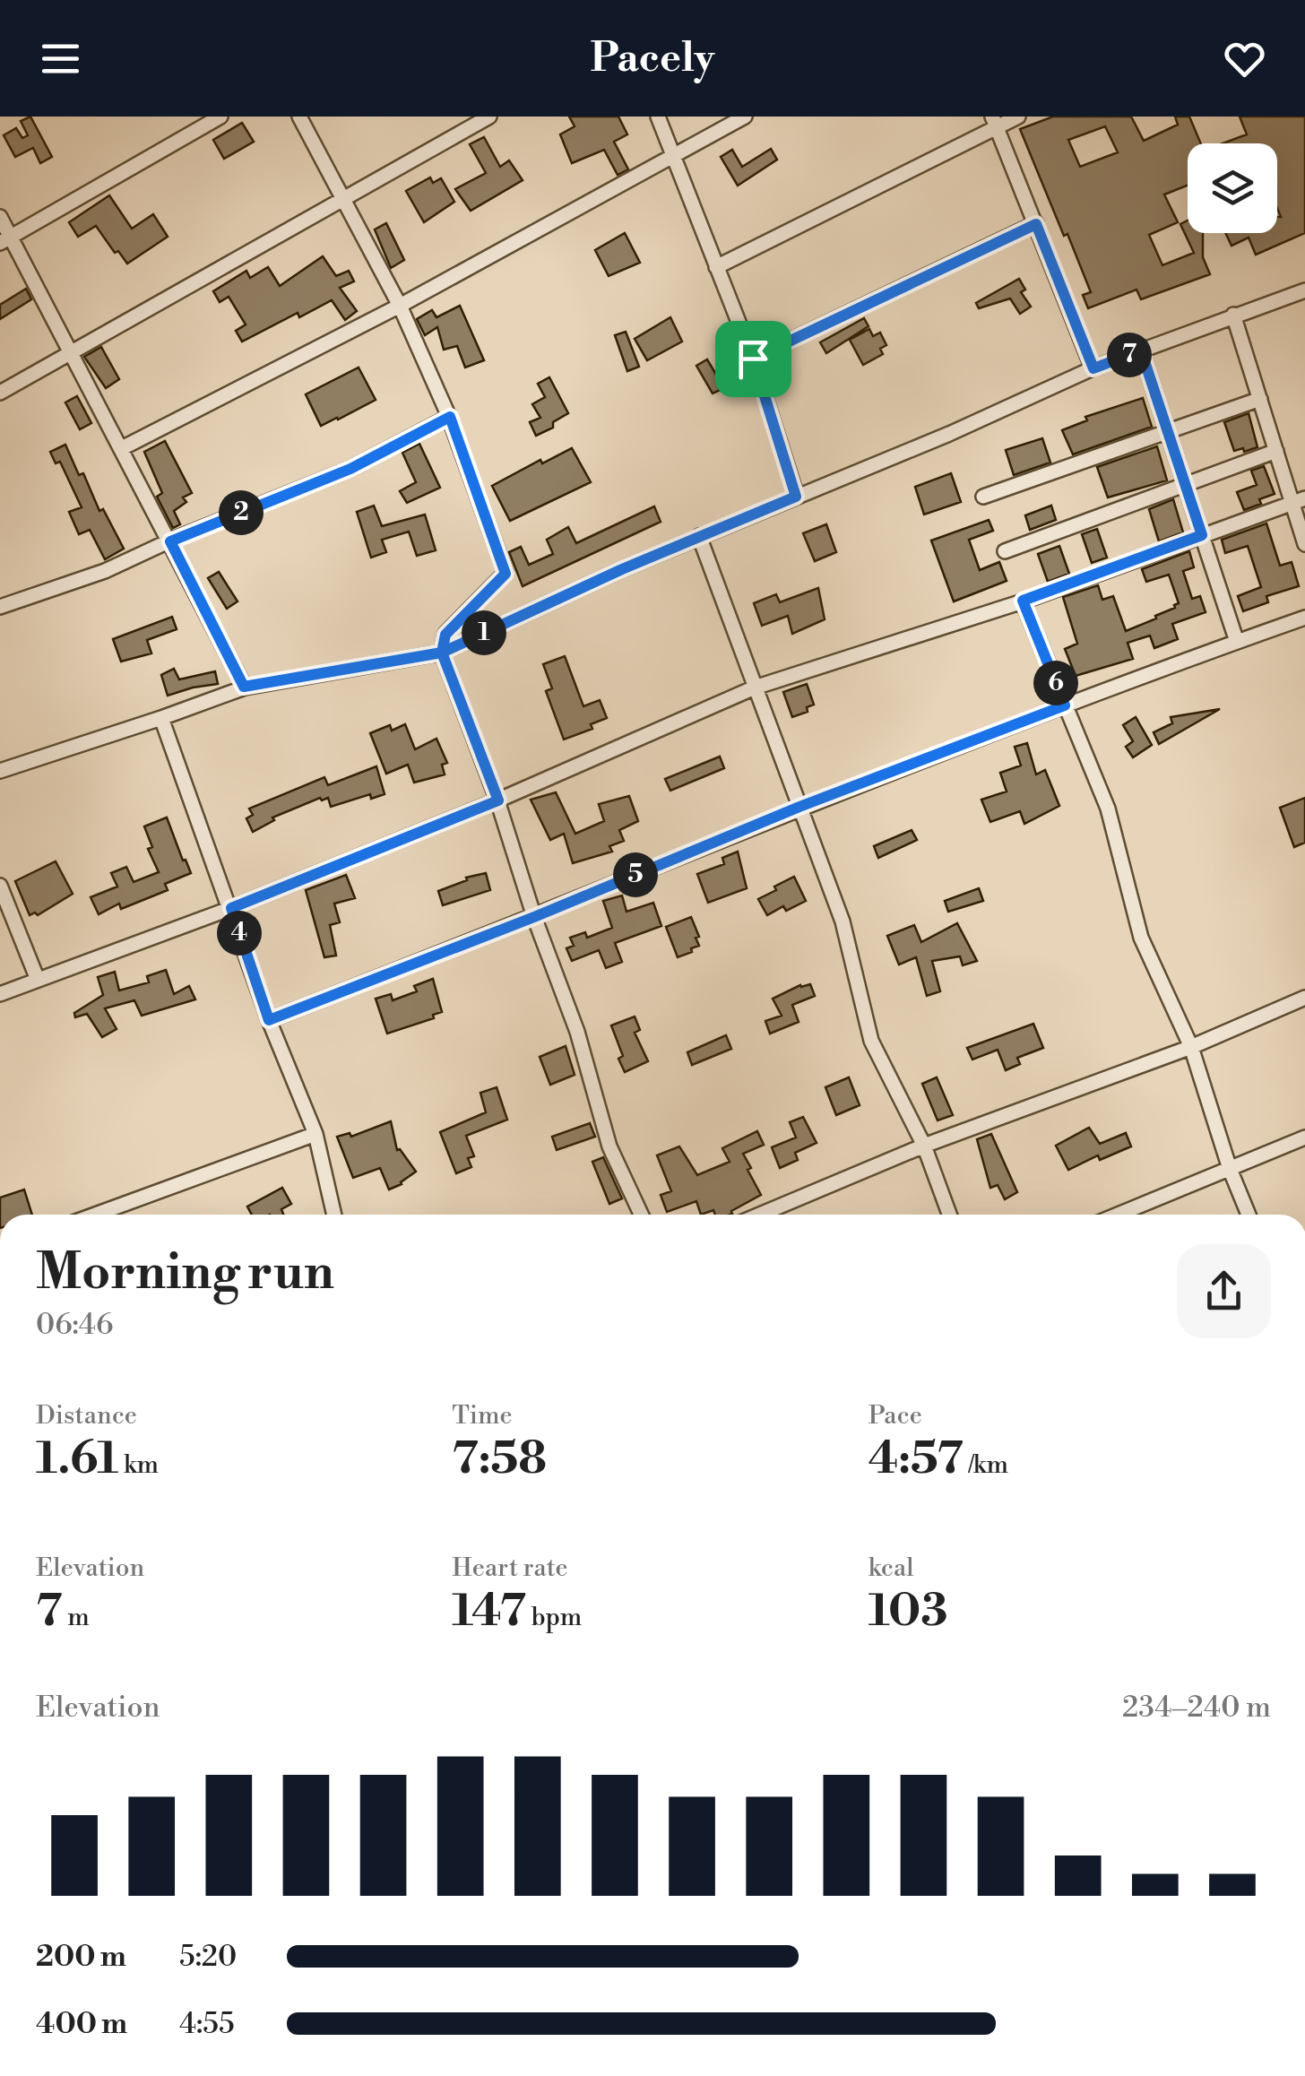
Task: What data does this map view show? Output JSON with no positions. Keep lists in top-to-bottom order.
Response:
{
  "page": {
    "header": "Pacely",
    "pins": [
      "7",
      "2",
      "1",
      "6",
      "5",
      "4"
    ],
    "heading": ["Morning run", "06:46"],
    "stats": [
      ["Distance", "1.61 km"],
      ["Time", "7:58"],
      ["Pace", "4:57 /km"],
      ["Elevation", "7 m"],
      ["Heart rate", "147 bpm"],
      ["kcal", "103"]
    ],
    "chart": ["Elevation", "234–240 m"],
    "list": [
      {
        "name": "200 m",
        "note": "5:20"
      },
      {
        "name": "400 m",
        "note": "4:55"
      }
    ]
  }
}
